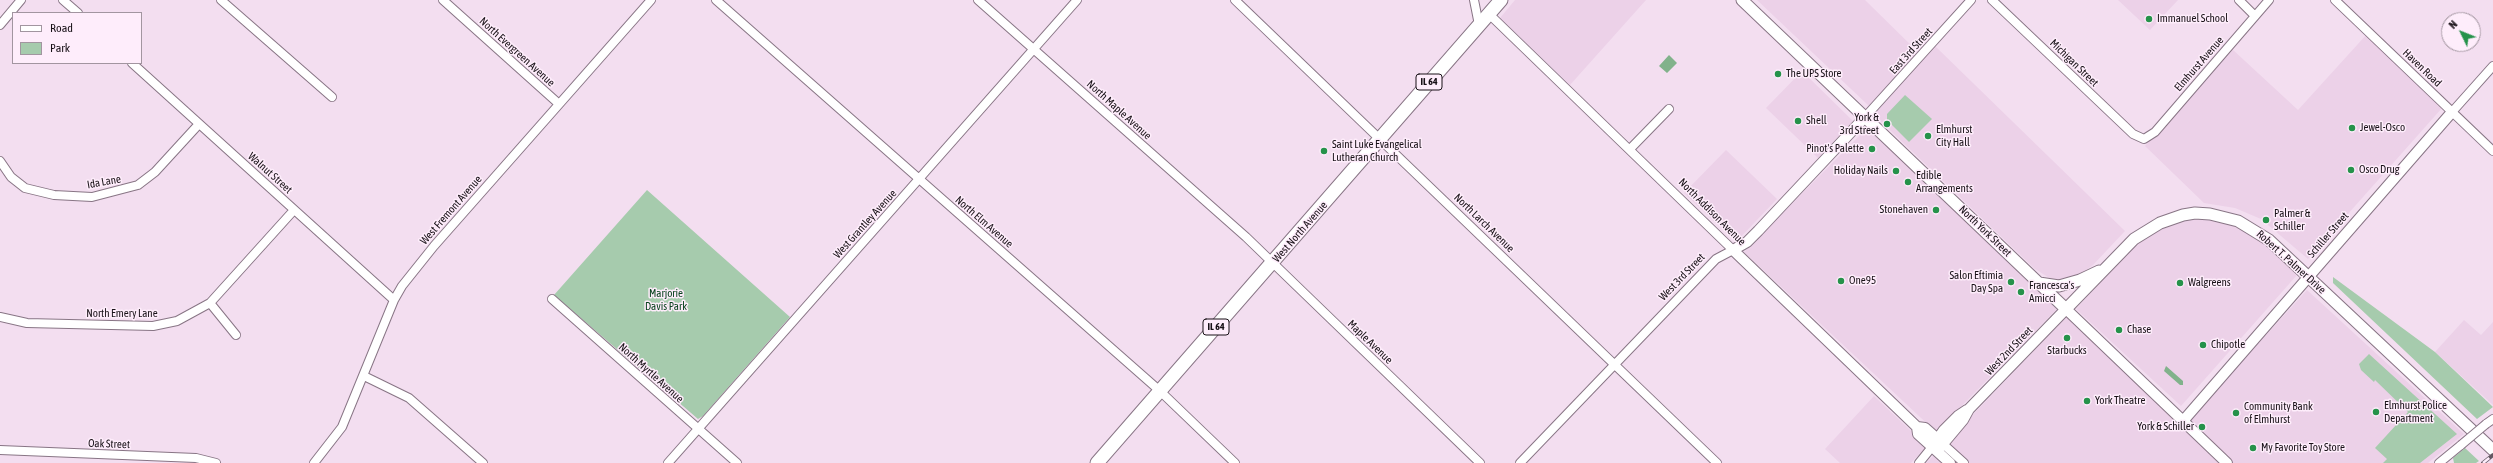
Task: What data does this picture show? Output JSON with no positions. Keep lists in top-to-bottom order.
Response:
{
  "streets": {
    "main road": [
      "IL 64",
      "North York Street",
      "West North Avenue",
      "Robert T. Palmer Drive"
    ],
    "street": [
      "East 3rd Street",
      "North Evergreen Avenue",
      "Michigan Street",
      "Elmhurst Avenue",
      "Haven Road",
      "North Maple Avenue",
      "Walnut Street",
      "Ida Lane",
      "West Fremont Avenue",
      "North Addison Avenue",
      "North Elm Avenue",
      "North Larch Avenue",
      "West Grantley Avenue",
      "Schiller Street",
      "West 3rd Street",
      "North Emery Lane",
      "Maple Avenue",
      "West 2nd Street",
      "North Myrtle Avenue",
      "Oak Street"
    ]
  },
  "crossings": [
    ["East 3rd Street", "North York Street"],
    ["East 3rd Street", "West 3rd Street"],
    ["North Evergreen Avenue", "West Fremont Avenue"],
    ["Michigan Street", "Elmhurst Avenue"],
    ["Haven Road", "Schiller Street"],
    ["North Maple Avenue", "West Grantley Avenue"],
    ["North Maple Avenue", "Maple Avenue"],
    ["Walnut Street", "Ida Lane"],
    ["Walnut Street", "West Fremont Avenue"],
    ["Walnut Street", "North Emery Lane"],
    ["North Addison Avenue", "West North Avenue"],
    ["North Addison Avenue", "West 3rd Street"],
    ["North Addison Avenue", "West 2nd Street"],
    ["North Elm Avenue", "West Grantley Avenue"],
    ["North Elm Avenue", "West North Avenue"],
    ["North Larch Avenue", "West North Avenue"],
    ["North Larch Avenue", "West 3rd Street"],
    ["West Grantley Avenue", "North Myrtle Avenue"],
    ["North York Street", "Schiller Street"],
    ["North York Street", "Robert T. Palmer Drive"],
    ["North York Street", "West 3rd Street"],
    ["North York Street", "West 2nd Street"],
    ["West North Avenue", "Maple Avenue"],
    ["Schiller Street", "Robert T. Palmer Drive"],
    ["Robert T. Palmer Drive", "West 2nd Street"]
  ],
  "parks": ["Marjorie Davis Park"],
  "places": [
    "Immanuel School",
    "The UPS Store",
    "Shell",
    "York & 3rd Street",
    "Jewel-Osco",
    "Elmhurst City Hall",
    "Pinot's Palette",
    "Saint Luke Evangelical Lutheran Church",
    "Osco Drug",
    "Holiday Nails",
    "Edible Arrangements",
    "Stonehaven",
    "Palmer & Schiller",
    "One95",
    "Salon Eftimia Day Spa",
    "Walgreens",
    "Francesca's Amicci",
    "Chase",
    "Starbucks",
    "Chipotle",
    "York Theatre",
    "Elmhurst Police Department",
    "Community Bank of Elmhurst",
    "York & Schiller",
    "My Favorite Toy Store"
  ],
  "legend": ["Road", "Park"],
  "north": "top left"
}
